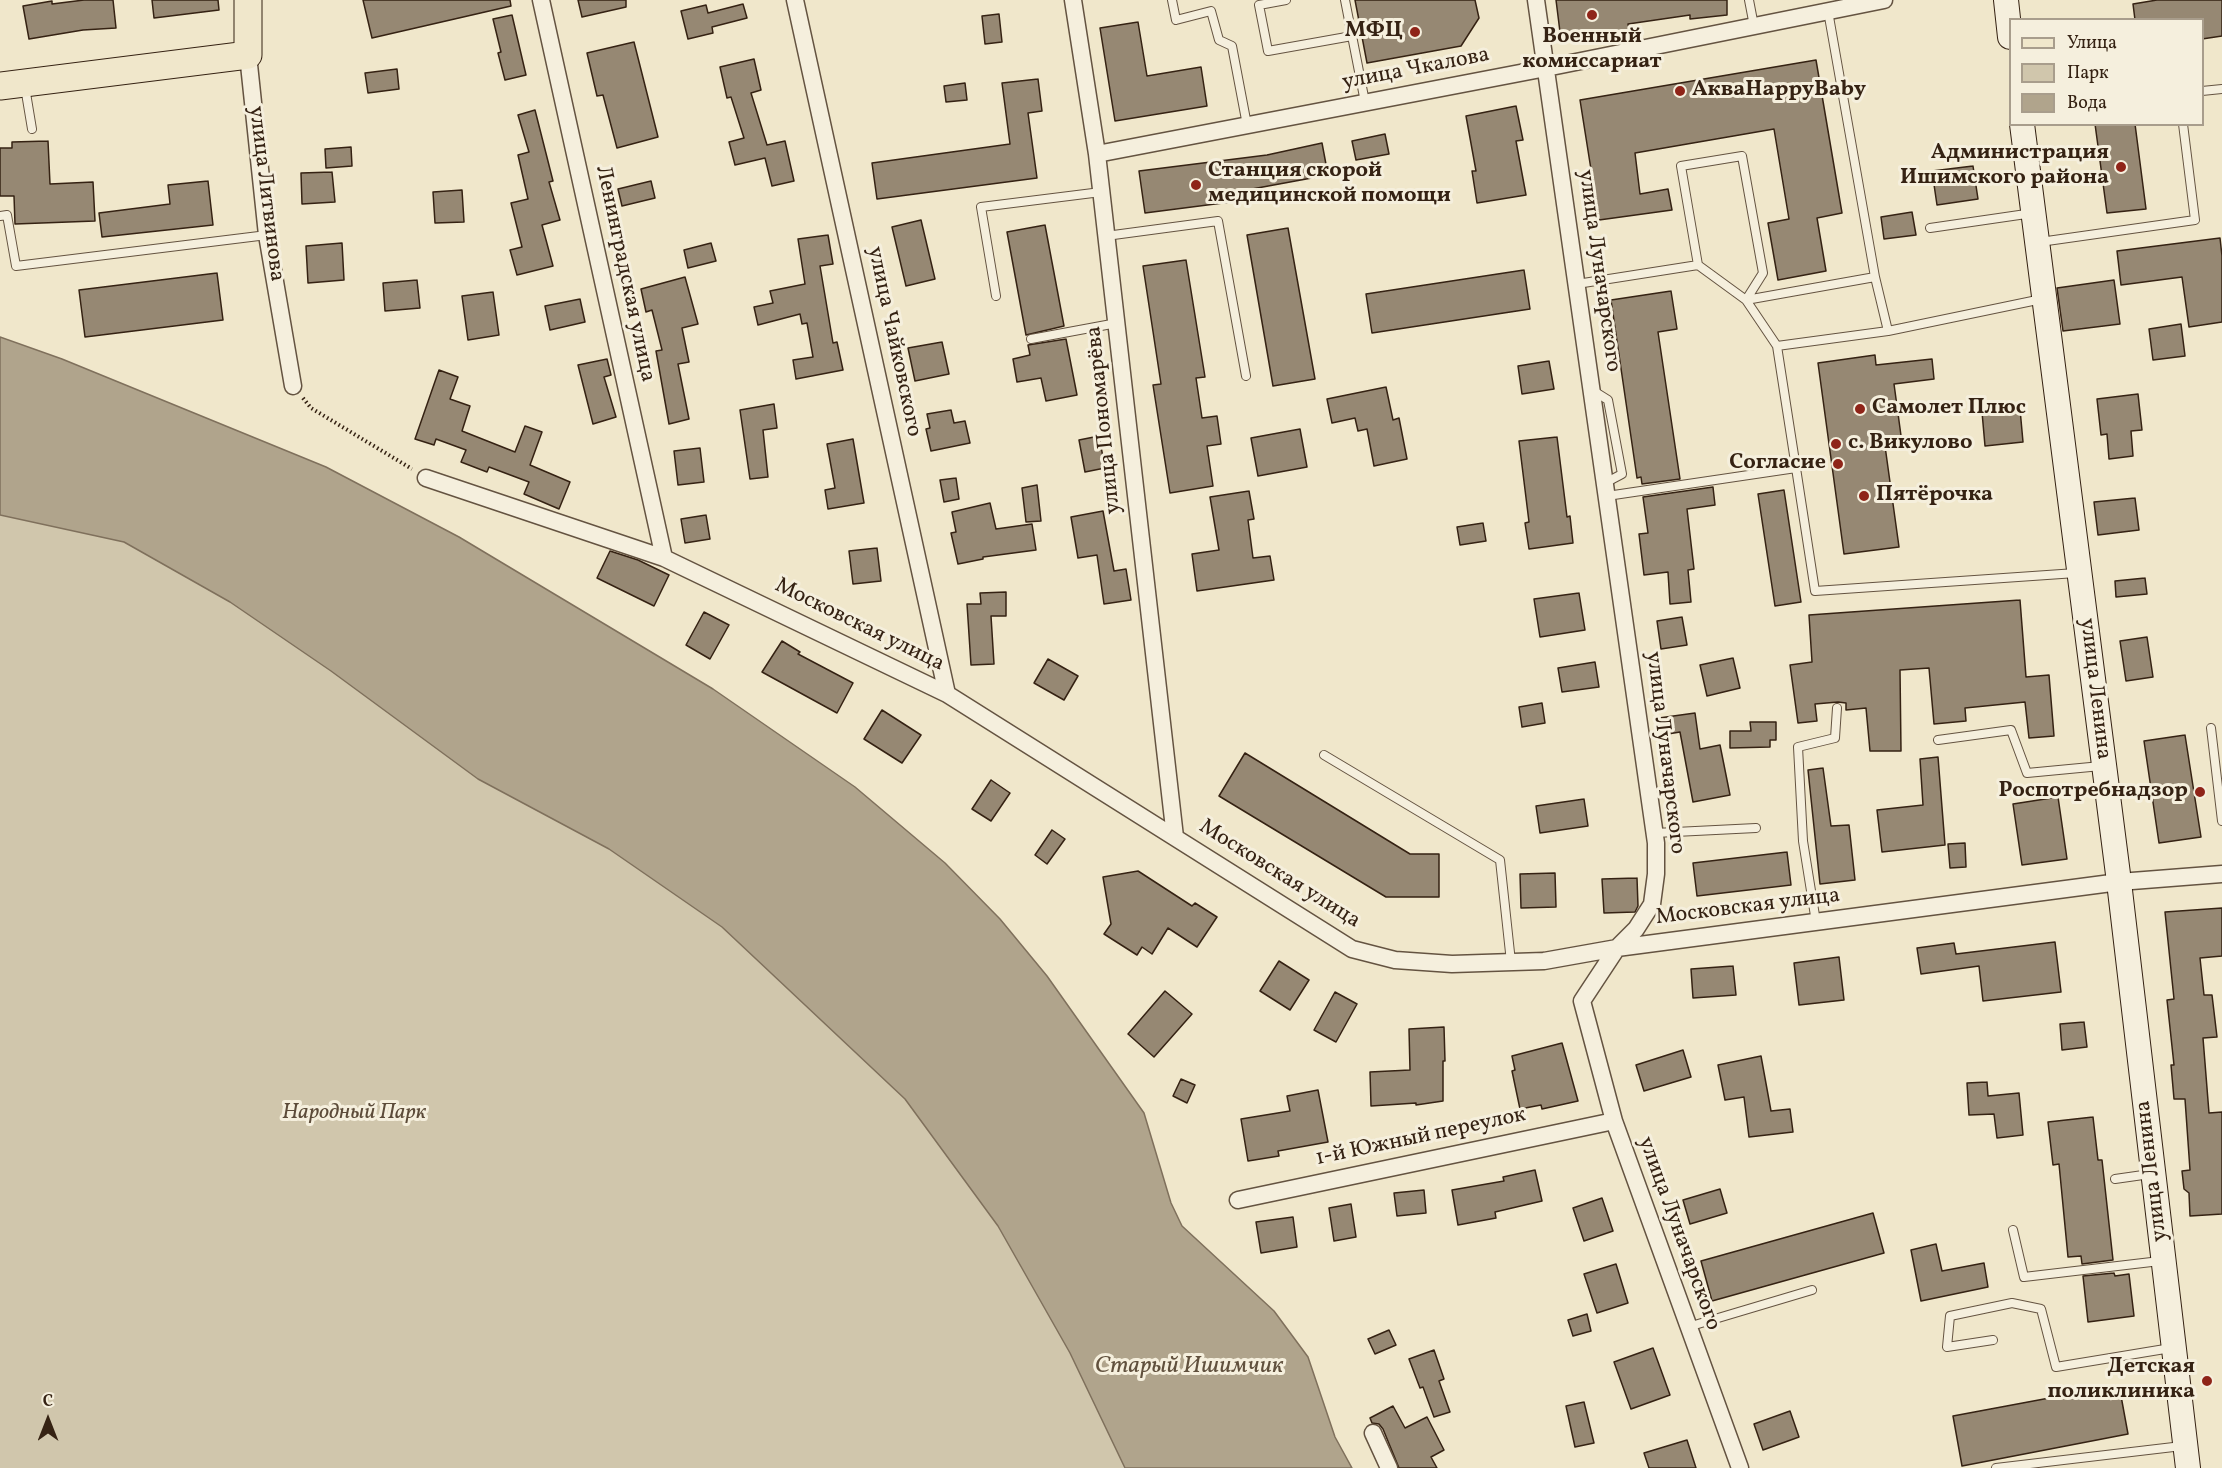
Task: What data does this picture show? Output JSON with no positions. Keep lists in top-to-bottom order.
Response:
{
  "streets": {
    "main road": ["улица Литвинова"],
    "street": [
      "улица Чкалова",
      "улица Луначарского",
      "Ленинградская улица",
      "улица Чайковского",
      "улица Пономарёва",
      "Московская улица",
      "улица Ленина",
      "1-й Южный переулок"
    ]
  },
  "crossings": [
    ["улица Чкалова", "улица Луначарского"],
    ["улица Чкалова", "улица Пономарёва"],
    ["улица Луначарского", "Московская улица"],
    ["улица Луначарского", "1-й Южный переулок"],
    ["Ленинградская улица", "Московская улица"],
    ["улица Чайковского", "Московская улица"],
    ["улица Пономарёва", "Московская улица"],
    ["Московская улица", "улица Ленина"]
  ],
  "water": ["Старый Ишимчик"],
  "parks": ["Народный Парк"],
  "places": [
    "Военный комиссариат",
    "МФЦ",
    "АкваHappyBaby",
    "Администрация Ишимского района",
    "Станция скорой медицинской помощи",
    "Самолет Плюс",
    "с. Викулово",
    "Согласие",
    "Пятёрочка",
    "Роспотребнадзор",
    "Детская поликлиника"
  ],
  "legend": ["Улица", "Парк", "Вода"],
  "north": "top"
}
